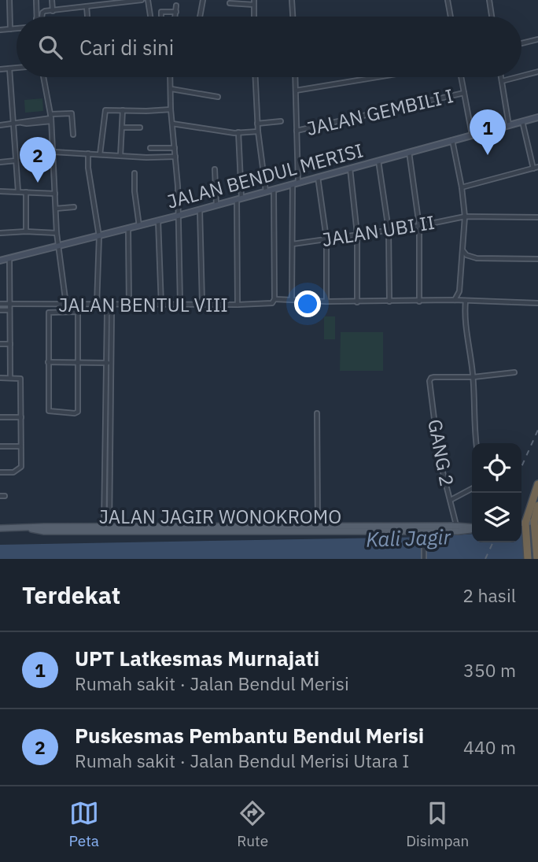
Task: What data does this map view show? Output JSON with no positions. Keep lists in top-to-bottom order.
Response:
{
  "streets": {
    "main road": ["JALAN JAGIR WONOKROMO"],
    "street": [
      "JALAN GEMBILI I",
      "JALAN BENDUL MERISI",
      "JALAN UBI II",
      "JALAN BENTUL VIII",
      "GANG 2"
    ]
  },
  "crossings": [
    ["GANG 2", "JALAN JAGIR WONOKROMO"]
  ],
  "water": ["Kali Jagir"],
  "page": {
    "search": "Cari di sini",
    "pins": ["1", "2"],
    "heading": ["Terdekat", "2 hasil"],
    "list": [
      {
        "mark": "1",
        "name": "UPT Latkesmas Murnajati",
        "note": "Rumah sakit · Jalan Bendul Merisi",
        "value": "350 m"
      },
      {
        "mark": "2",
        "name": "Puskesmas Pembantu Bendul Merisi",
        "note": "Rumah sakit · Jalan Bendul Merisi Utara I",
        "value": "440 m"
      }
    ],
    "nav": ["Peta", "Rute", "Disimpan"]
  }
}
